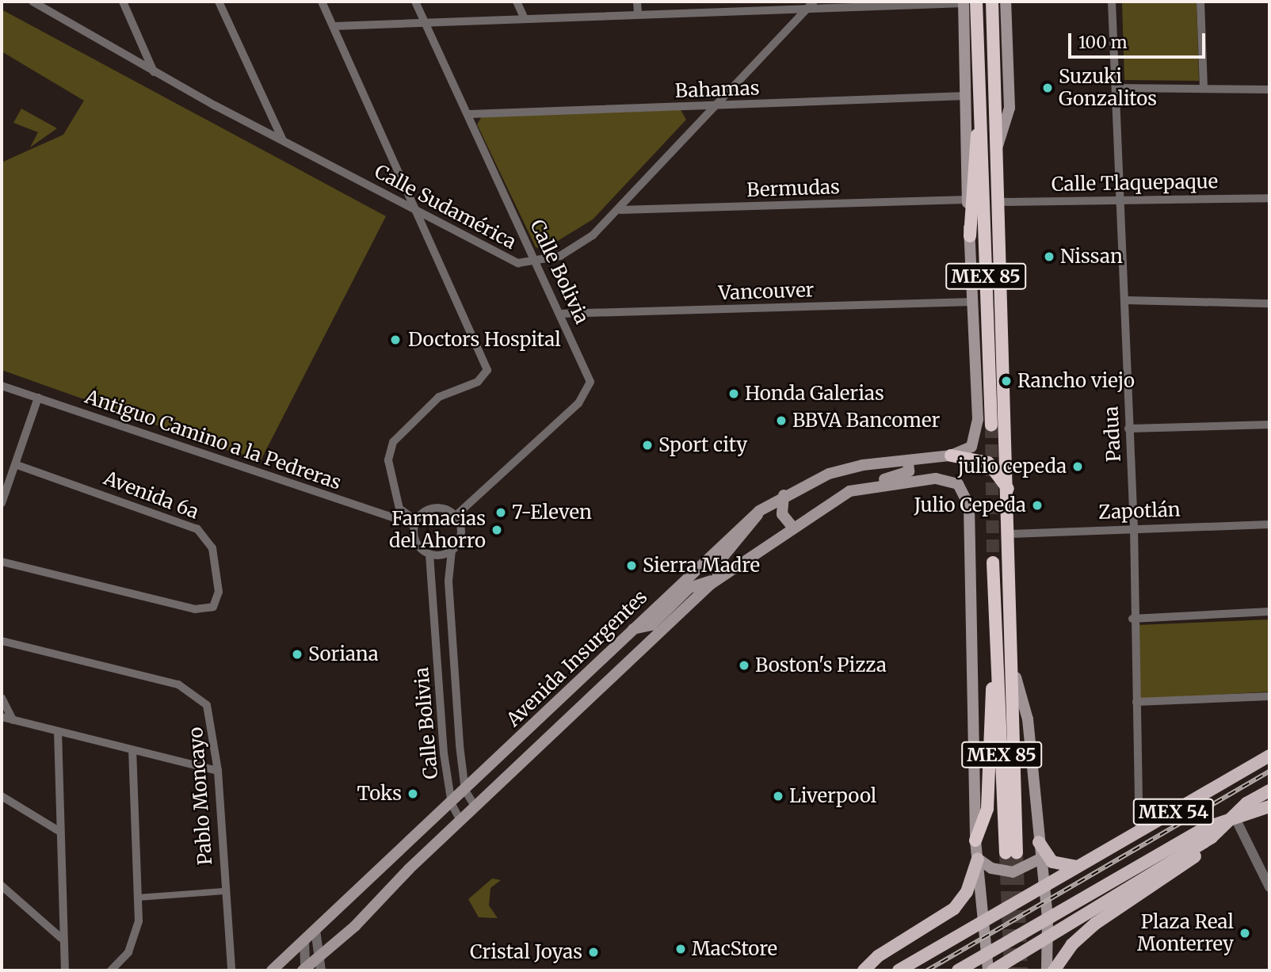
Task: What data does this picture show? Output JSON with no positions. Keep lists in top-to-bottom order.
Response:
{
  "streets": {
    "highway": ["MEX 85"],
    "main road": ["Avenida Insurgentes", "MEX 54"],
    "street": [
      "Bahamas",
      "Calle Tlaquepaque",
      "Bermudas",
      "Calle Sudamérica",
      "Calle Bolivia",
      "Vancouver",
      "Padua",
      "Antiguo Camino a la Pedreras",
      "Avenida 6a",
      "Zapotlán",
      "Pablo Moncayo"
    ]
  },
  "crossings": [
    ["Bahamas", "Calle Sudamérica"],
    ["Bahamas", "Calle Bolivia"],
    ["Calle Tlaquepaque", "MEX 85"],
    ["Calle Tlaquepaque", "Padua"],
    ["Bermudas", "Calle Sudamérica"],
    ["Calle Sudamérica", "Calle Bolivia"],
    ["Calle Bolivia", "Vancouver"],
    ["Calle Bolivia", "Antiguo Camino a la Pedreras"],
    ["Calle Bolivia", "Avenida Insurgentes"],
    ["MEX 85", "Zapotlán"],
    ["MEX 85", "MEX 54"],
    ["Padua", "Zapotlán"],
    ["Padua", "MEX 54"]
  ],
  "places": [
    "Suzuki Gonzalitos",
    "Nissan",
    "Doctors Hospital",
    "Rancho viejo",
    "Honda Galerias",
    "BBVA Bancomer",
    "Sport city",
    "julio cepeda",
    "Julio Cepeda",
    "7-Eleven",
    "Farmacias del Ahorro",
    "Sierra Madre",
    "Soriana",
    "Boston's Pizza",
    "Toks",
    "Liverpool",
    "Plaza Real Monterrey",
    "MacStore",
    "Cristal Joyas"
  ],
  "scale_bar": "100 m"
}
